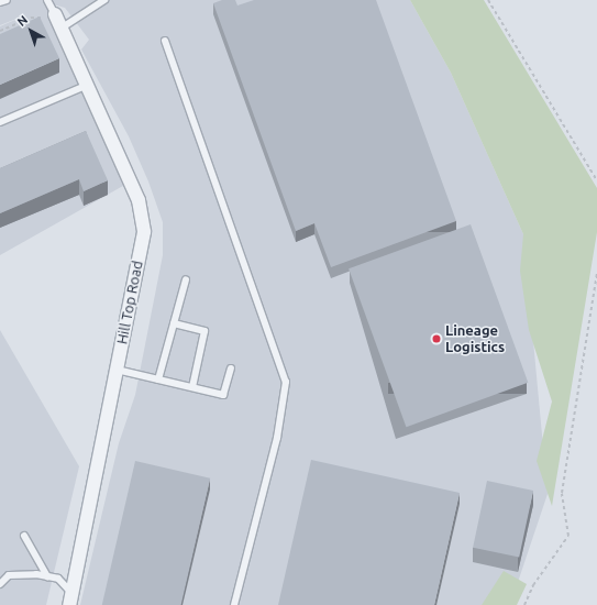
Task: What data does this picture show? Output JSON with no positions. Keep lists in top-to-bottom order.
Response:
{
  "streets": {
    "street": ["Hill Top Road"]
  },
  "places": ["Lineage Logistics"],
  "north": "top left"
}
